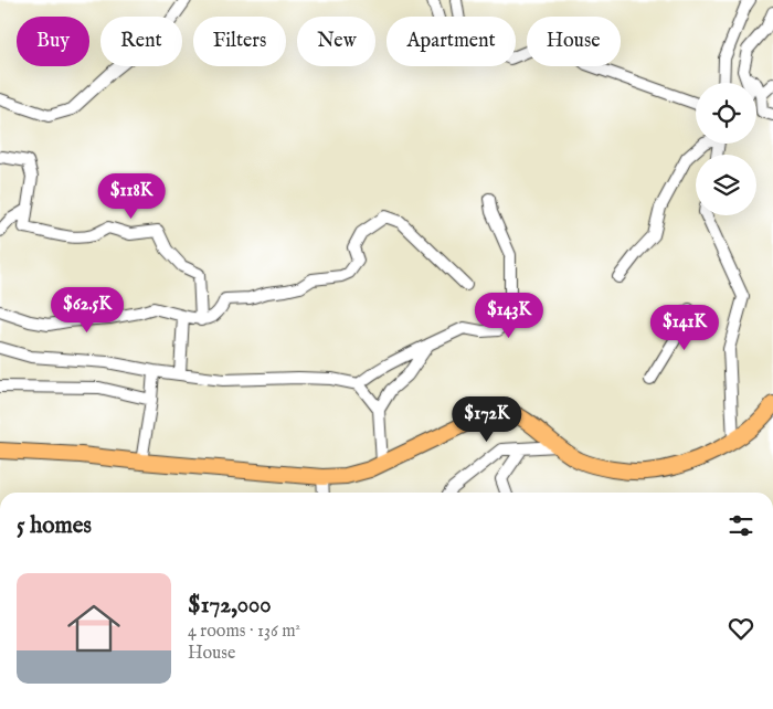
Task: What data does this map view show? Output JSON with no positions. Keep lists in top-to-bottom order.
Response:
{
  "page": {
    "chip": [
      "Buy",
      "Rent",
      "Filters",
      "New",
      "Apartment",
      "House"
    ],
    "price": [
      "$118K",
      "$62.5K",
      "$143K",
      "$141K",
      "$172K"
    ],
    "heading": "5 homes",
    "list": [
      {
        "name": "$172,000",
        "note": "4 rooms · 136 m² · House"
      }
    ]
  }
}
